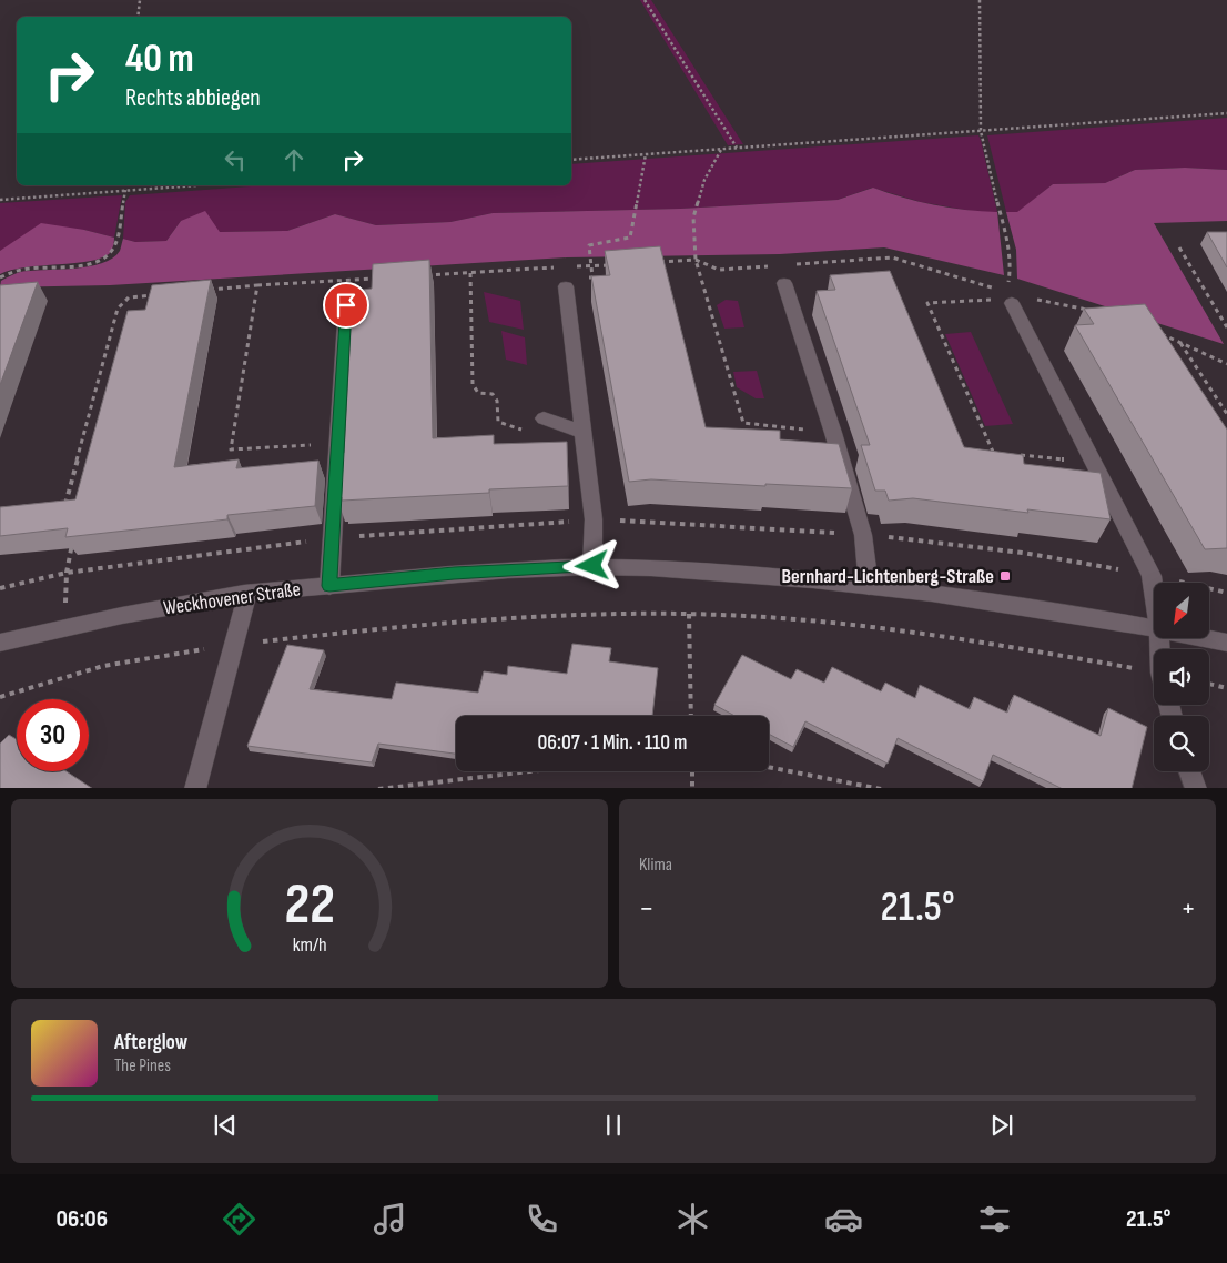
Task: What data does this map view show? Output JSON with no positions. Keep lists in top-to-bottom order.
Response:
{
  "streets": {
    "street": ["Weckhovener Straße"]
  },
  "places": {
    "transit": ["Bernhard-Lichtenberg-Straße"]
  },
  "north": "bottom left",
  "page": {
    "turn": ["40 m", "Rechts abbiegen"],
    "limit": "30",
    "trip": "06:07 · 1 Min. · 110 m",
    "tile": "Klima",
    "heat": ["−", "21.5°", "+"],
    "song": ["Afterglow", "The Pines"],
    "tabs": ["06:06", "21.5°"],
    "gauge": ["22", "km/h"]
  }
}
